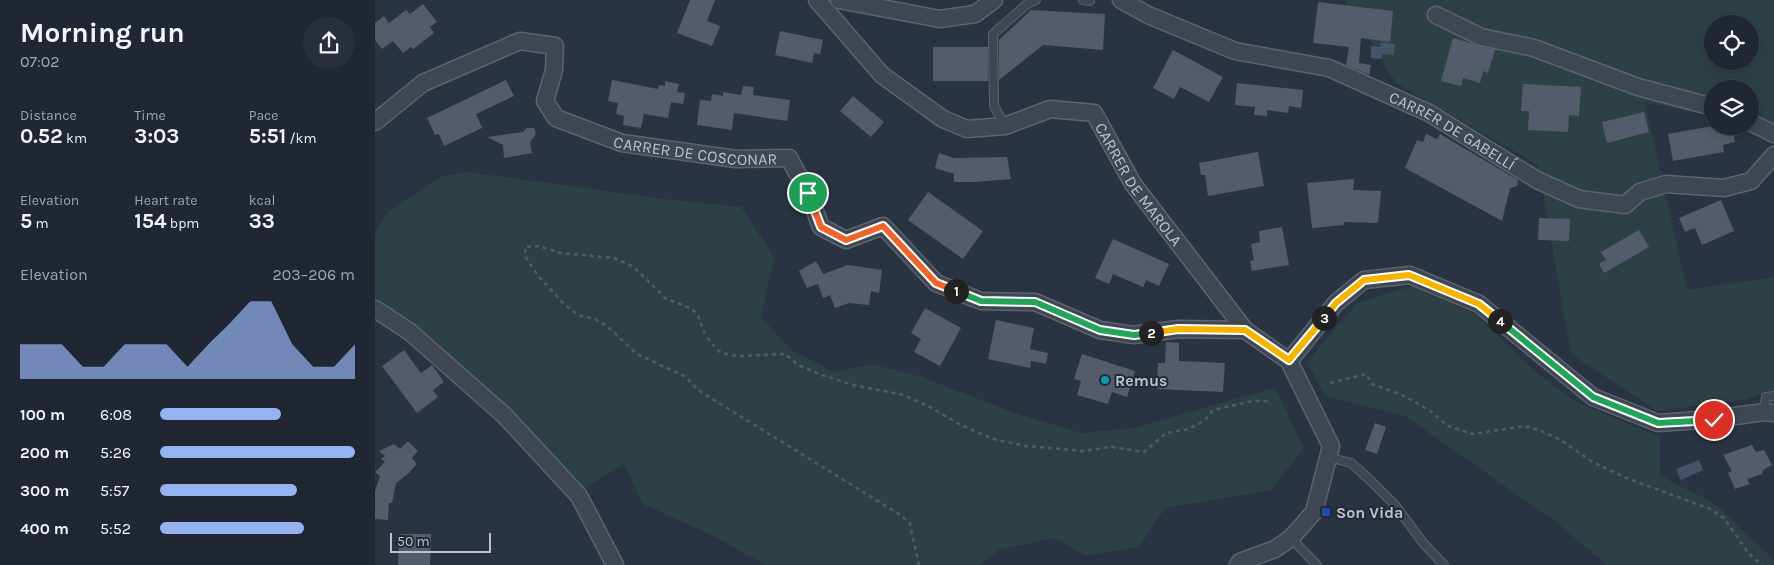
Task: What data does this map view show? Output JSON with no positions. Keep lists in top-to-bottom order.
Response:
{
  "streets": {
    "street": ["CARRER DE GABELLÍ", "CARRER DE COSCONAR", "CARRER DE MAROLA"]
  },
  "crossings": [
    ["CARRER DE COSCONAR", "CARRER DE MAROLA"]
  ],
  "places": {
    "other": ["Remus"],
    "transit": ["Son Vida"]
  },
  "scale_bar": "50 m",
  "page": {
    "heading": ["Morning run", "07:02"],
    "stats": [
      ["Distance", "0.52 km"],
      ["Time", "3:03"],
      ["Pace", "5:51 /km"],
      ["Elevation", "5 m"],
      ["Heart rate", "154 bpm"],
      ["kcal", "33"]
    ],
    "chart": ["Elevation", "203–206 m"],
    "pins": [
      "1",
      "3",
      "4",
      "2"
    ],
    "list": [
      {
        "name": "100 m",
        "note": "6:08"
      },
      {
        "name": "200 m",
        "note": "5:26"
      },
      {
        "name": "300 m",
        "note": "5:57"
      },
      {
        "name": "400 m",
        "note": "5:52"
      }
    ],
    "scale": "50 m"
  }
}
